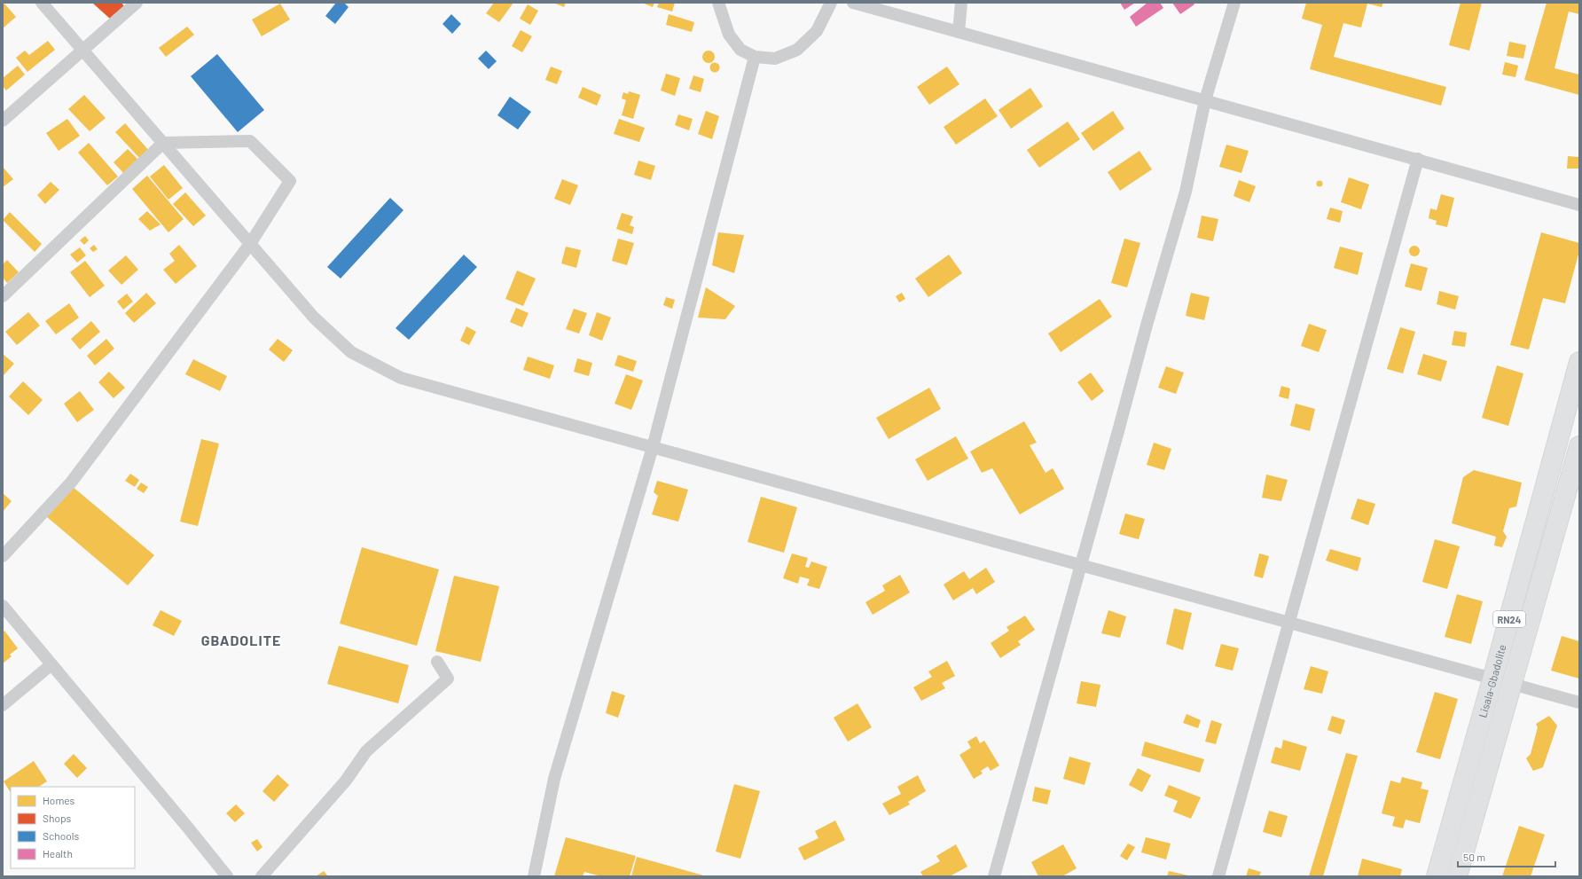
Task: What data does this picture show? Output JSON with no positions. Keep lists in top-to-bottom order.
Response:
{
  "streets": {
    "main road": ["RN24", "Lisala-Gbadolite"]
  },
  "districts": ["GBADOLITE"],
  "legend": [
    "Homes",
    "Shops",
    "Schools",
    "Health"
  ],
  "scale_bar": "50 m"
}
